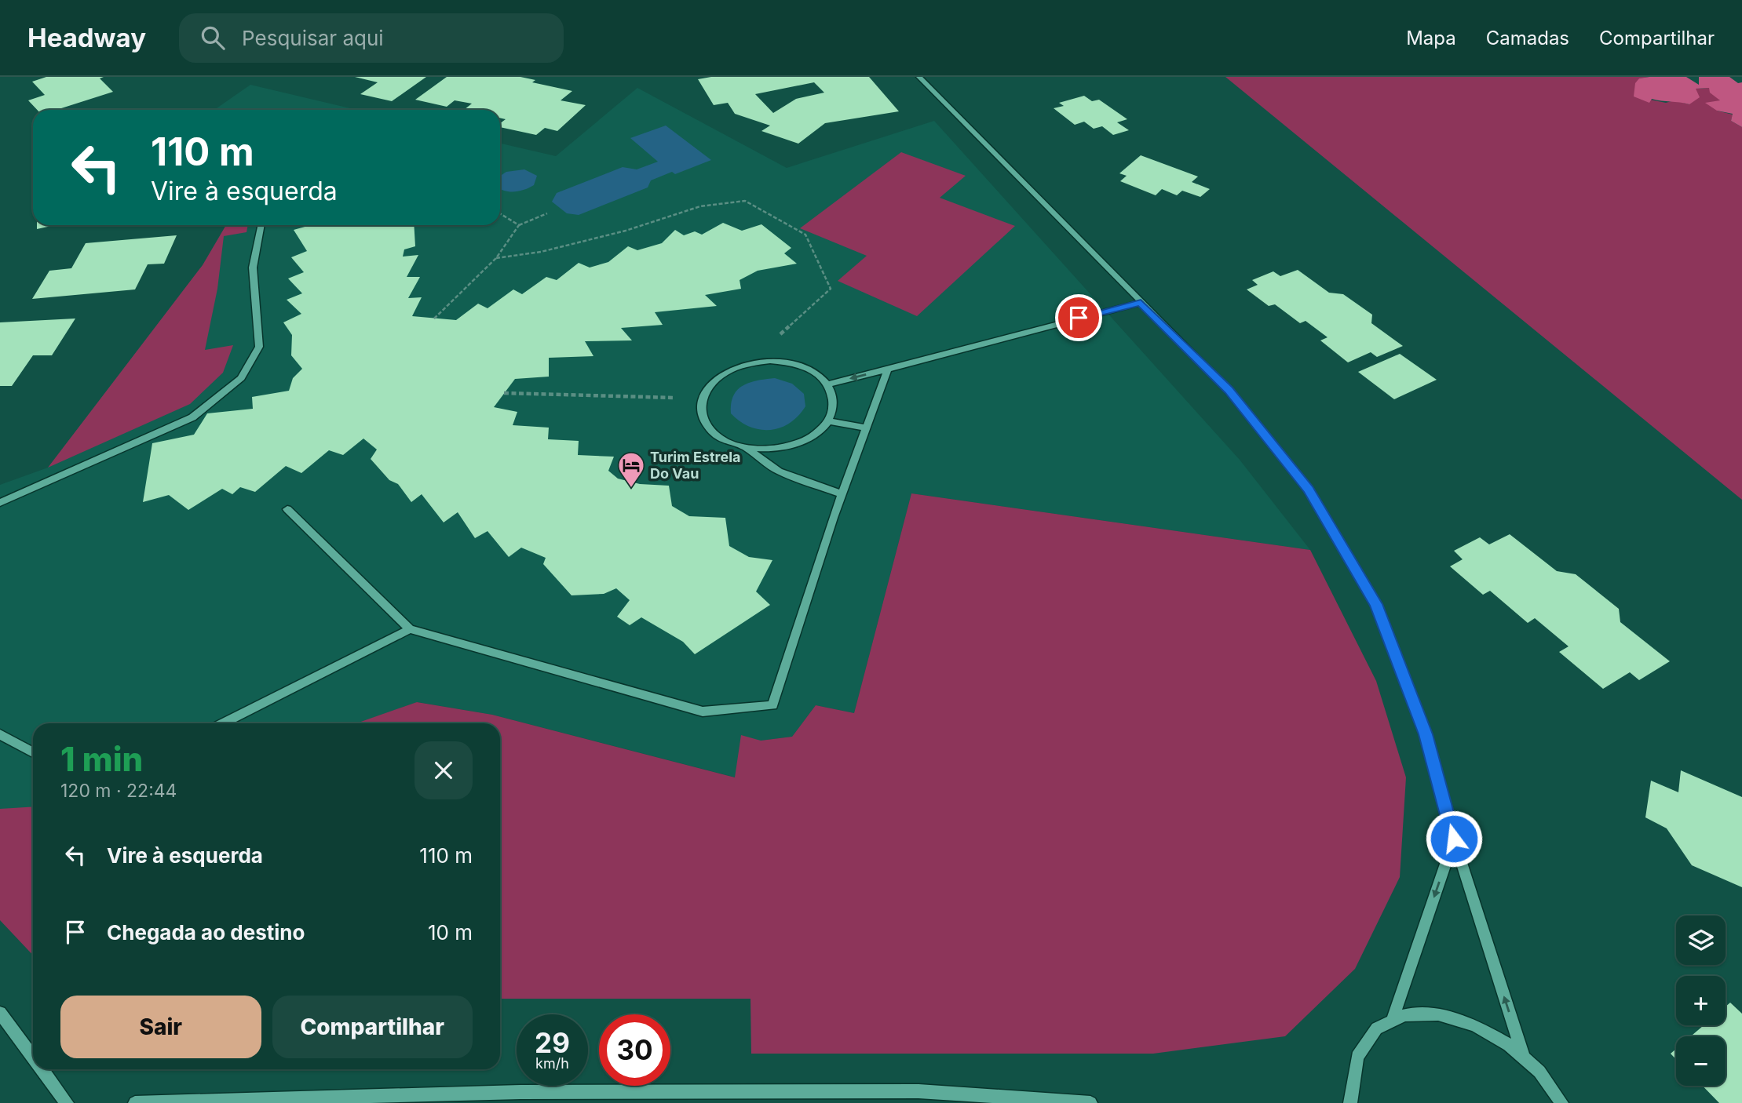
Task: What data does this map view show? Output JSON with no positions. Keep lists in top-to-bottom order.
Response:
{
  "places": {
    "hotel": ["Turim Estrela Do Vau"]
  },
  "page": {
    "header": "Headway",
    "search": "Pesquisar aqui",
    "nav": ["Mapa", "Camadas", "Compartilhar"],
    "turn": ["110 m", "Vire à esquerda"],
    "heading": ["1 min", "120 m · 22:44"],
    "list": [
      {
        "name": "Vire à esquerda",
        "value": "110 m"
      },
      {
        "name": "Chegada ao destino",
        "value": "10 m"
      }
    ],
    "map_buttons": ["+", "−"],
    "buttons": ["Sair", "Compartilhar"],
    "speed": "29 km/h",
    "limit": "30"
  }
}
